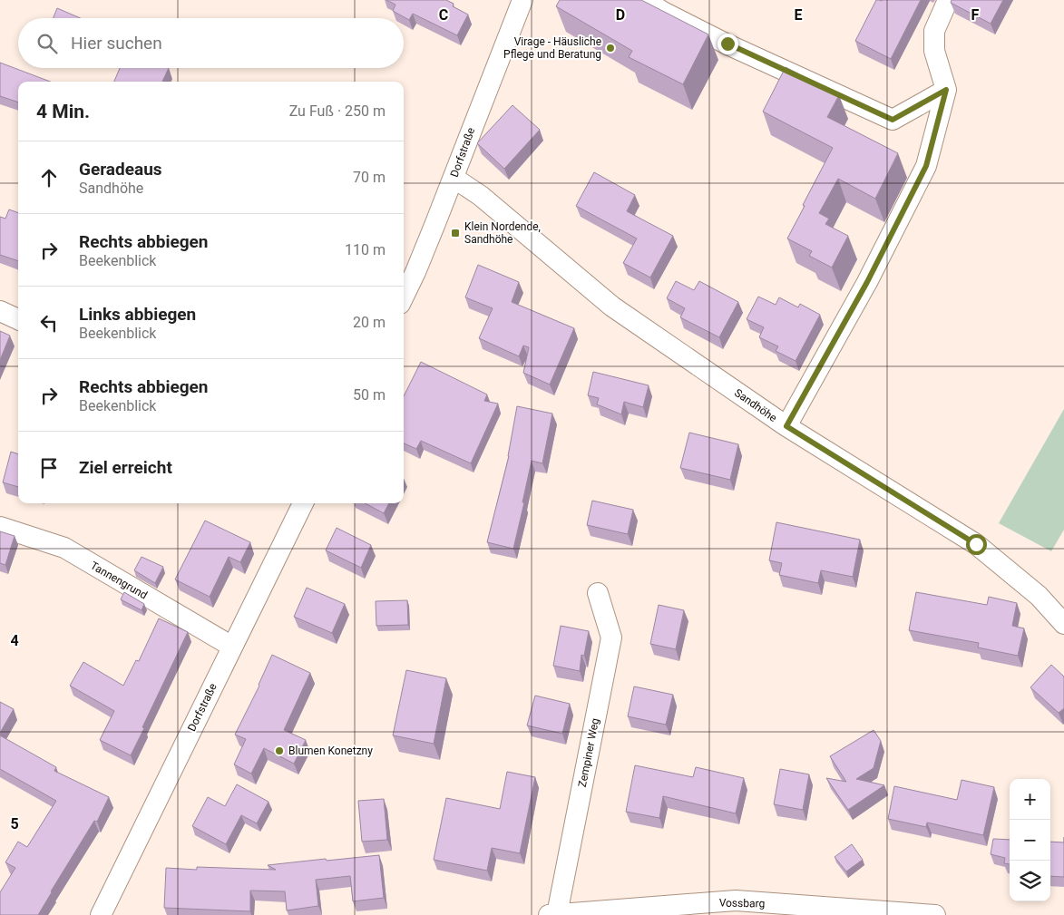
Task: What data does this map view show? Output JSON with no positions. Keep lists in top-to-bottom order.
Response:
{
  "streets": {
    "street": [
      "Dorfstraße",
      "Sandhöhe",
      "Tannengrund",
      "Zempiner Weg",
      "Vossbarg"
    ]
  },
  "crossings": [
    ["Dorfstraße", "Sandhöhe"],
    ["Dorfstraße", "Tannengrund"],
    ["Zempiner Weg", "Vossbarg"]
  ],
  "places": {
    "other": ["Virage - Häusliche Pflege und Beratung", "Blumen Konetzny"],
    "transit": ["Klein Nordende, Sandhöhe"]
  },
  "page": {
    "search": "Hier suchen",
    "heading": ["4 Min.", "Zu Fuß · 250 m"],
    "list": [
      ["Geradeaus", "Sandhöhe", "70 m"],
      ["Rechts abbiegen", "Beekenblick", "110 m"],
      ["Links abbiegen", "Beekenblick", "20 m"],
      ["Rechts abbiegen", "Beekenblick", "50 m"],
      "Ziel erreicht"
    ],
    "map_buttons": ["+", "−"]
  },
  "grid": {
    "columns": [
      "C",
      "D",
      "E",
      "F"
    ],
    "rows": ["4", "5"]
  }
}
